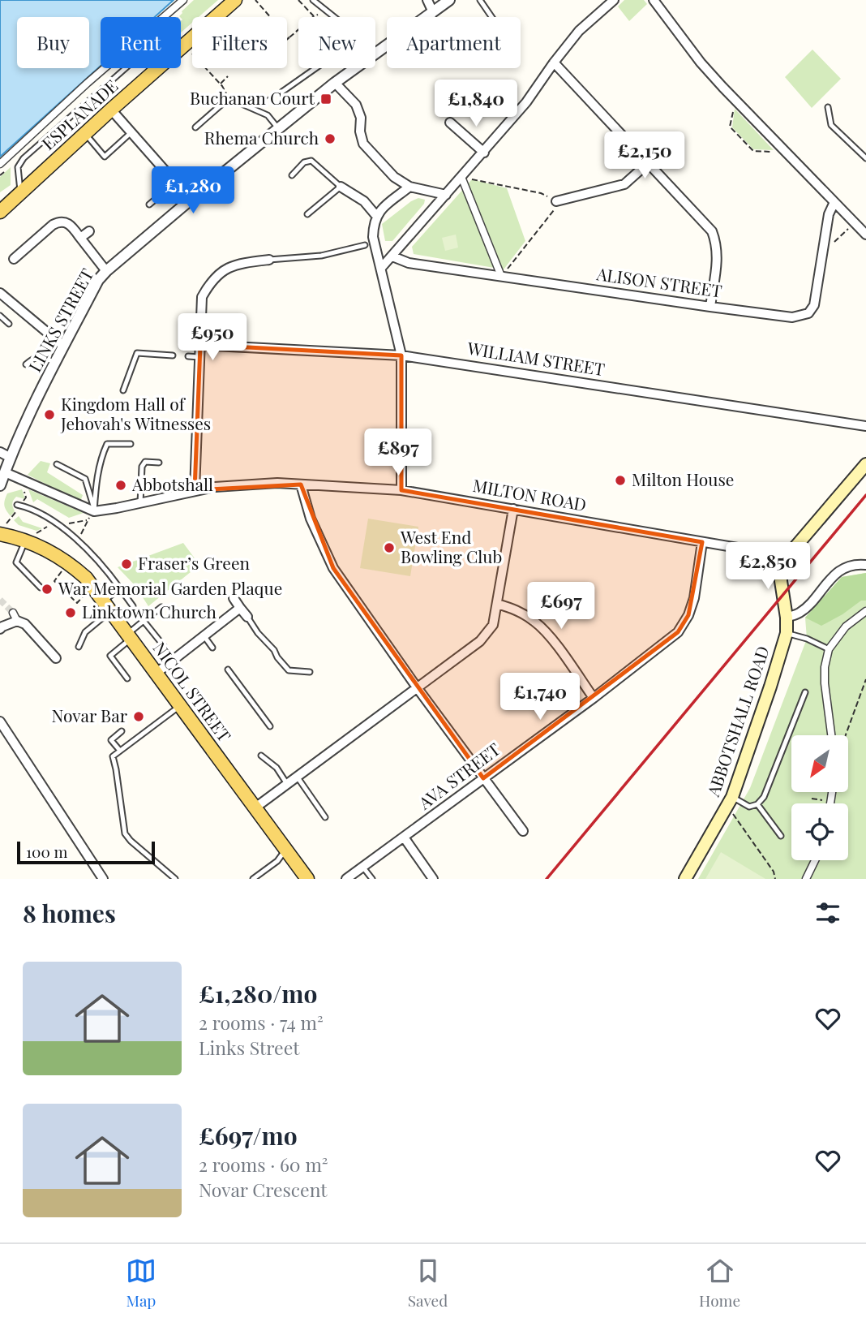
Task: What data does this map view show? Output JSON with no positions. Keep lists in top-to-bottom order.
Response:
{
  "streets": {
    "main road": ["ESPLANADE", "NICOL STREET", "ABBOTSHALL ROAD"],
    "street": [
      "ALISON STREET",
      "LINKS STREET",
      "WILLIAM STREET",
      "MILTON ROAD",
      "AVA STREET"
    ]
  },
  "crossings": [
    ["MILTON ROAD", "ABBOTSHALL ROAD"],
    ["MILTON ROAD", "AVA STREET"]
  ],
  "places": {
    "transit": ["Buchanan Court"],
    "other": [
      "Rhema Church",
      "Kingdom Hall of Jehovah's Witnesses",
      "Milton House",
      "Abbotshall",
      "West End Bowling Club",
      "Fraser’s Green",
      "War Memorial Garden Plaque",
      "Linktown Church",
      "Novar Bar"
    ]
  },
  "scale_bar": "100 m",
  "north": "bottom left",
  "page": {
    "chip": [
      "Buy",
      "Rent",
      "Filters",
      "New",
      "Apartment"
    ],
    "price": [
      "£1,840",
      "£2,150",
      "£1,280",
      "£950",
      "£897",
      "£2,850",
      "£697",
      "£1,740"
    ],
    "scale": "100 m",
    "heading": "8 homes",
    "list": [
      {
        "name": "£1,280/mo",
        "note": "2 rooms · 74 m² · Links Street"
      },
      {
        "name": "£697/mo",
        "note": "2 rooms · 60 m² · Novar Crescent"
      }
    ],
    "tabs": ["Map", "Saved", "Home"]
  }
}
